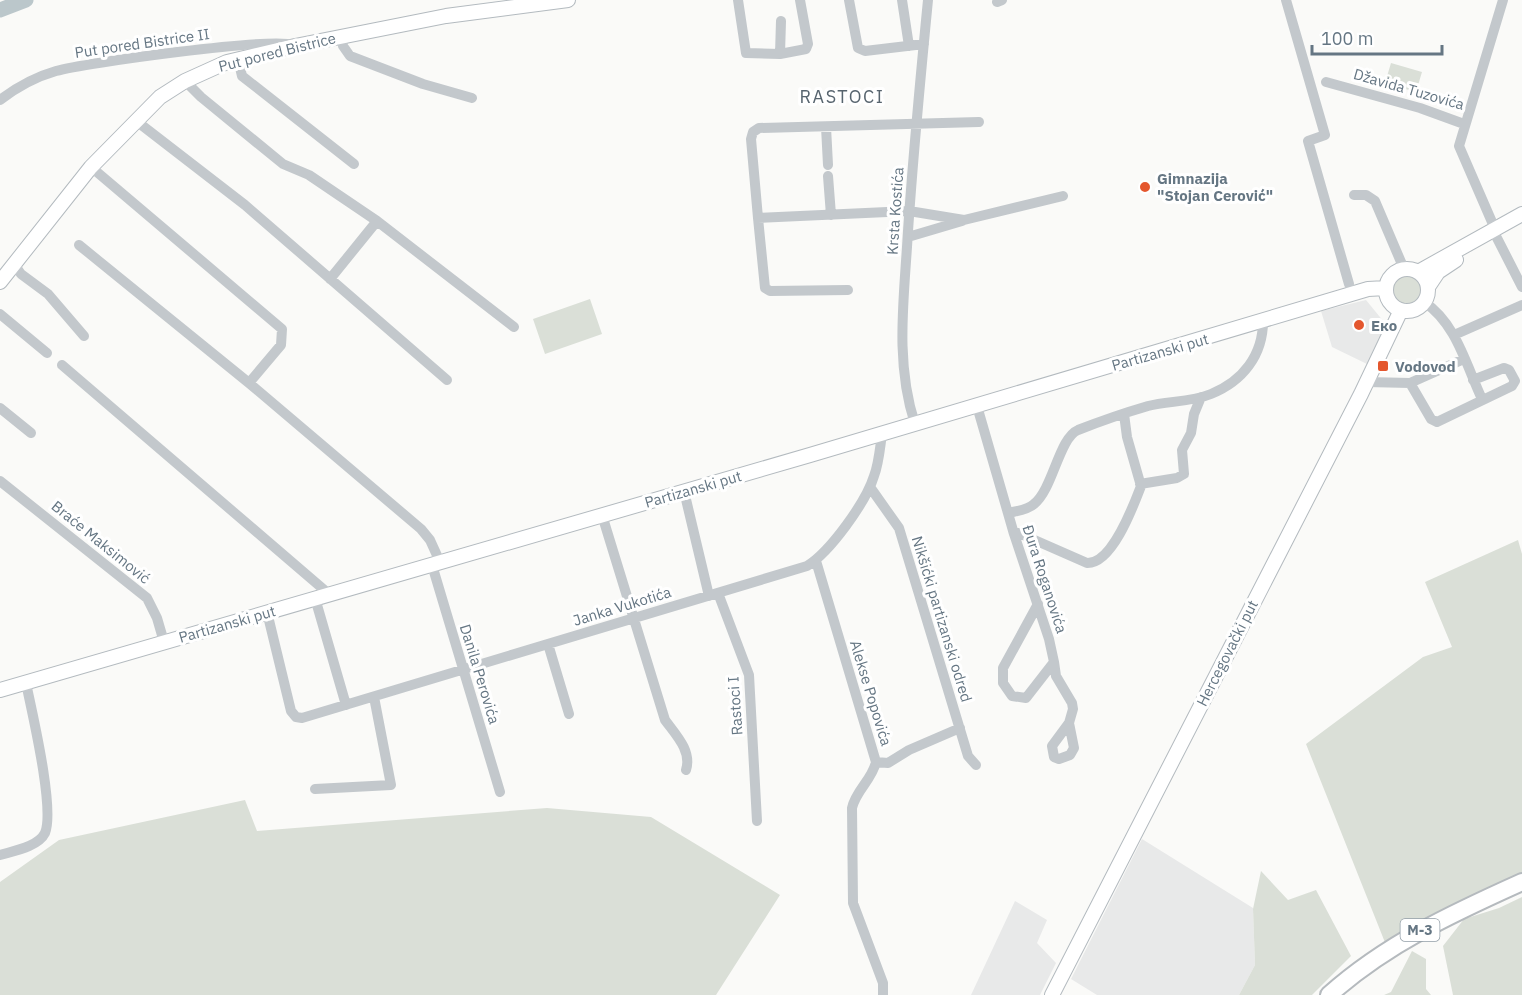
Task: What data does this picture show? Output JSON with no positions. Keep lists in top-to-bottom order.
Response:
{
  "streets": {
    "main road": ["M-3"],
    "street": [
      "Put pored Bistrice II",
      "Put pored Bistrice",
      "Džavida Tuzovića",
      "Krsta Kostića",
      "Partizanski put",
      "Braće Maksimović",
      "Đura Roganovića",
      "Janka Vukotića",
      "Nikšićki partizanski odred",
      "Hercegovački put",
      "Danila Perovića",
      "Alekse Popovića",
      "Rastoci I"
    ]
  },
  "crossings": [
    ["Put pored Bistrice II", "Put pored Bistrice"],
    ["Krsta Kostića", "Partizanski put"],
    ["Partizanski put", "Braće Maksimović"],
    ["Partizanski put", "Đura Roganovića"],
    ["Partizanski put", "Janka Vukotića"],
    ["Partizanski put", "Hercegovački put"],
    ["Partizanski put", "Danila Perovića"],
    ["Partizanski put", "Rastoci I"],
    ["Janka Vukotića", "Danila Perovića"],
    ["Janka Vukotića", "Alekse Popovića"],
    ["Janka Vukotića", "Rastoci I"]
  ],
  "districts": ["RASTOCI"],
  "places": {
    "other": ["Gimnazija \"Stojan Cerović\"", "Еко"],
    "transit": ["Vodovod"]
  },
  "scale_bar": "100 m"
}
